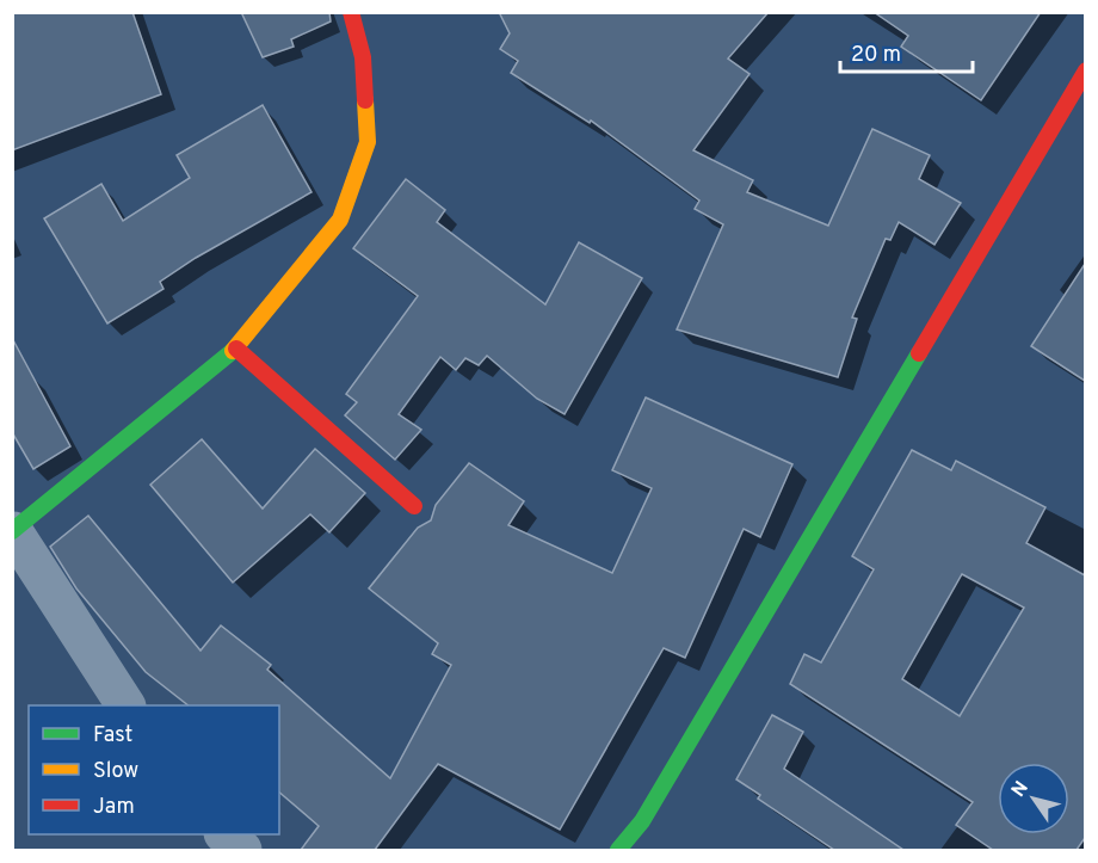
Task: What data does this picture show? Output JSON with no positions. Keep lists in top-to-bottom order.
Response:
{
  "legend": ["Fast", "Slow", "Jam"],
  "scale_bar": "20 m",
  "north": "top left"
}
